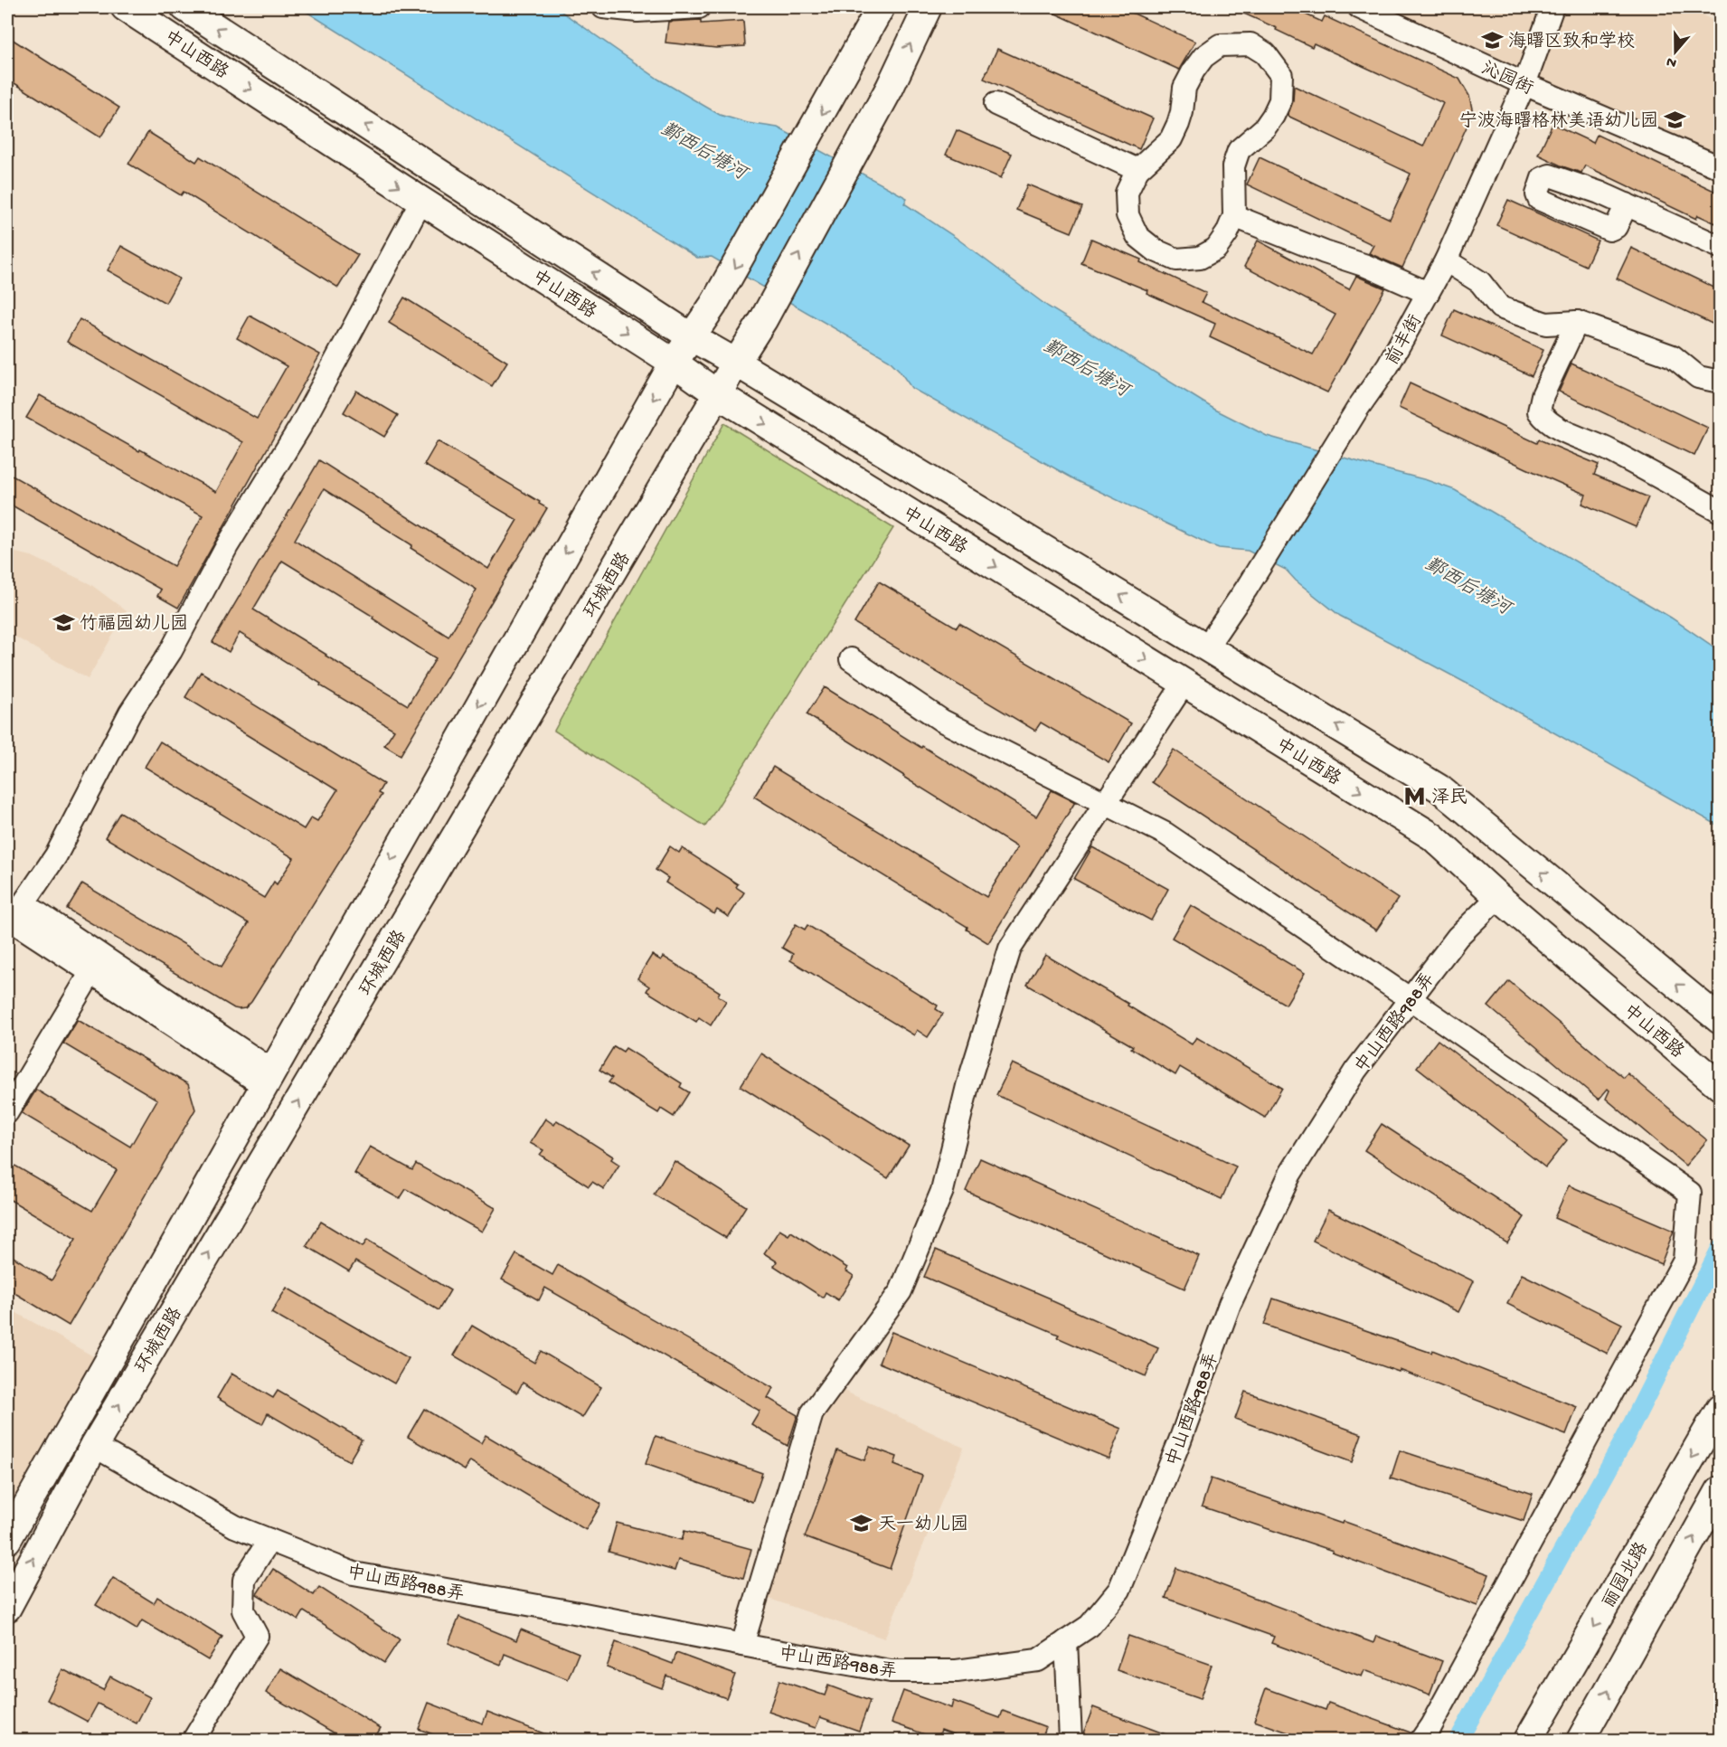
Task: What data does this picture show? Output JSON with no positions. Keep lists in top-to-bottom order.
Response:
{
  "streets": {
    "main road": ["中山西路", "环城西路", "丽园北路"],
    "street": ["沁园街", "前丰街", "中山西路988弄"]
  },
  "crossings": [
    ["中山西路", "前丰街"],
    ["中山西路", "环城西路"],
    ["中山西路", "中山西路988弄"],
    ["沁园街", "前丰街"],
    ["环城西路", "中山西路988弄"]
  ],
  "water": ["鄞西后塘河"],
  "places": {
    "school or university": [
      "海曙区致和学校",
      "宁波海曙格林美语幼儿园",
      "竹福园幼儿园",
      "天一幼儿园"
    ],
    "metro station": ["泽民"]
  },
  "north": "bottom"
}
